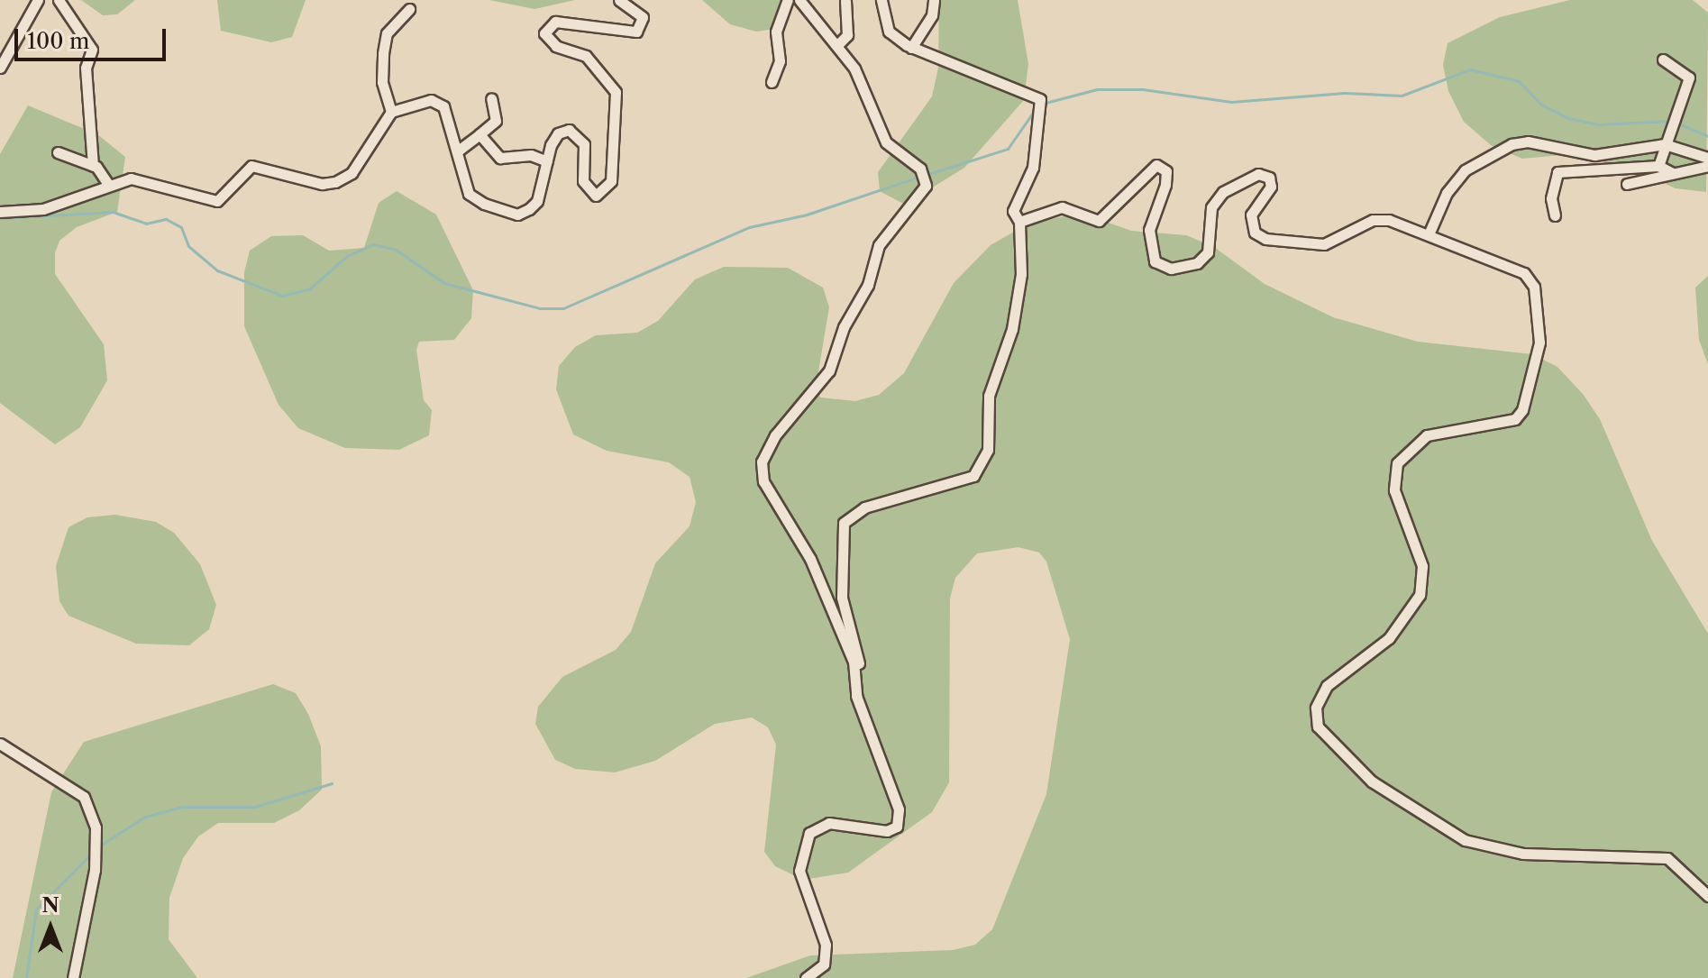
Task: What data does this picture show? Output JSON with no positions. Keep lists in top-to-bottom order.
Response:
{
  "scale_bar": "100 m",
  "north": "top"
}
